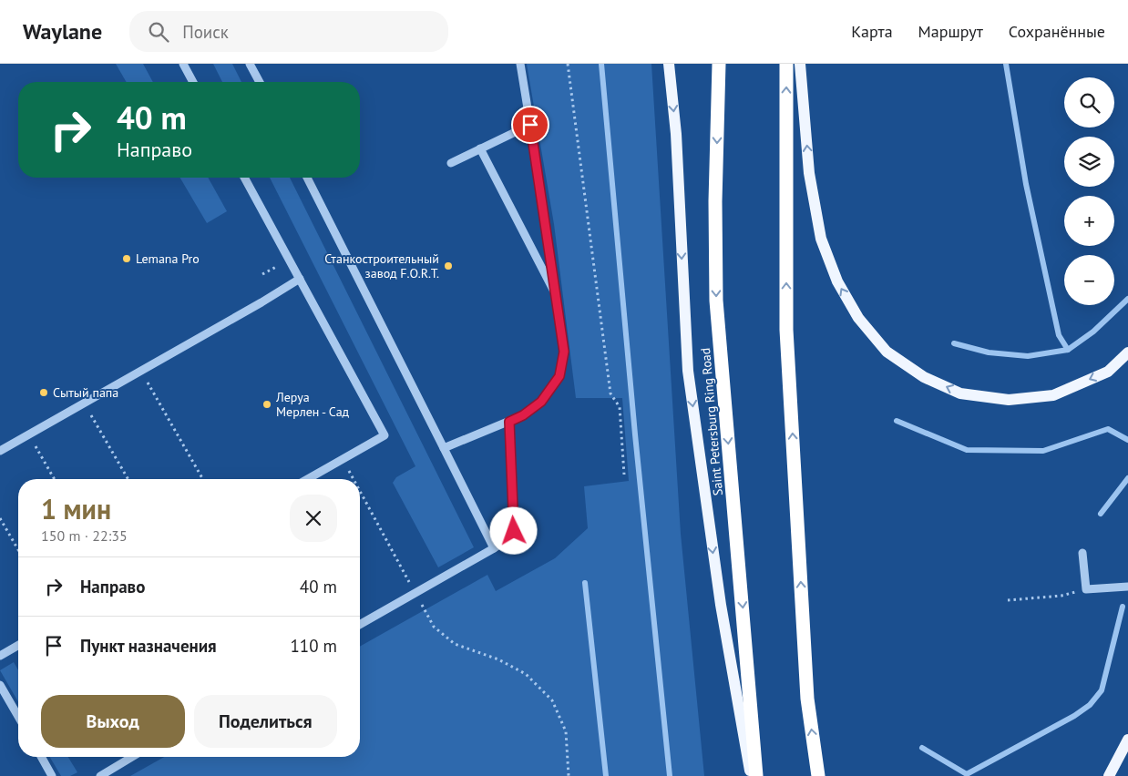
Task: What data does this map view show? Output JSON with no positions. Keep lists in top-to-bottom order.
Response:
{
  "streets": {
    "highway": ["Saint Petersburg Ring Road"]
  },
  "places": [
    "Lemana Pro",
    "Станкостроительный завод F.O.R.T.",
    "Сытый папа",
    "Леруа Мерлен - Сад"
  ],
  "page": {
    "header": "Waylane",
    "search": "Поиск",
    "nav": ["Карта", "Маршрут", "Сохранённые"],
    "map_buttons": ["+", "−"],
    "turn": ["40 m", "Направо"],
    "heading": ["1 мин", "150 m · 22:35"],
    "list": [
      {
        "name": "Направо",
        "value": "40 m"
      },
      {
        "name": "Пункт назначения",
        "value": "110 m"
      }
    ],
    "buttons": ["Выход", "Поделиться"]
  }
}
